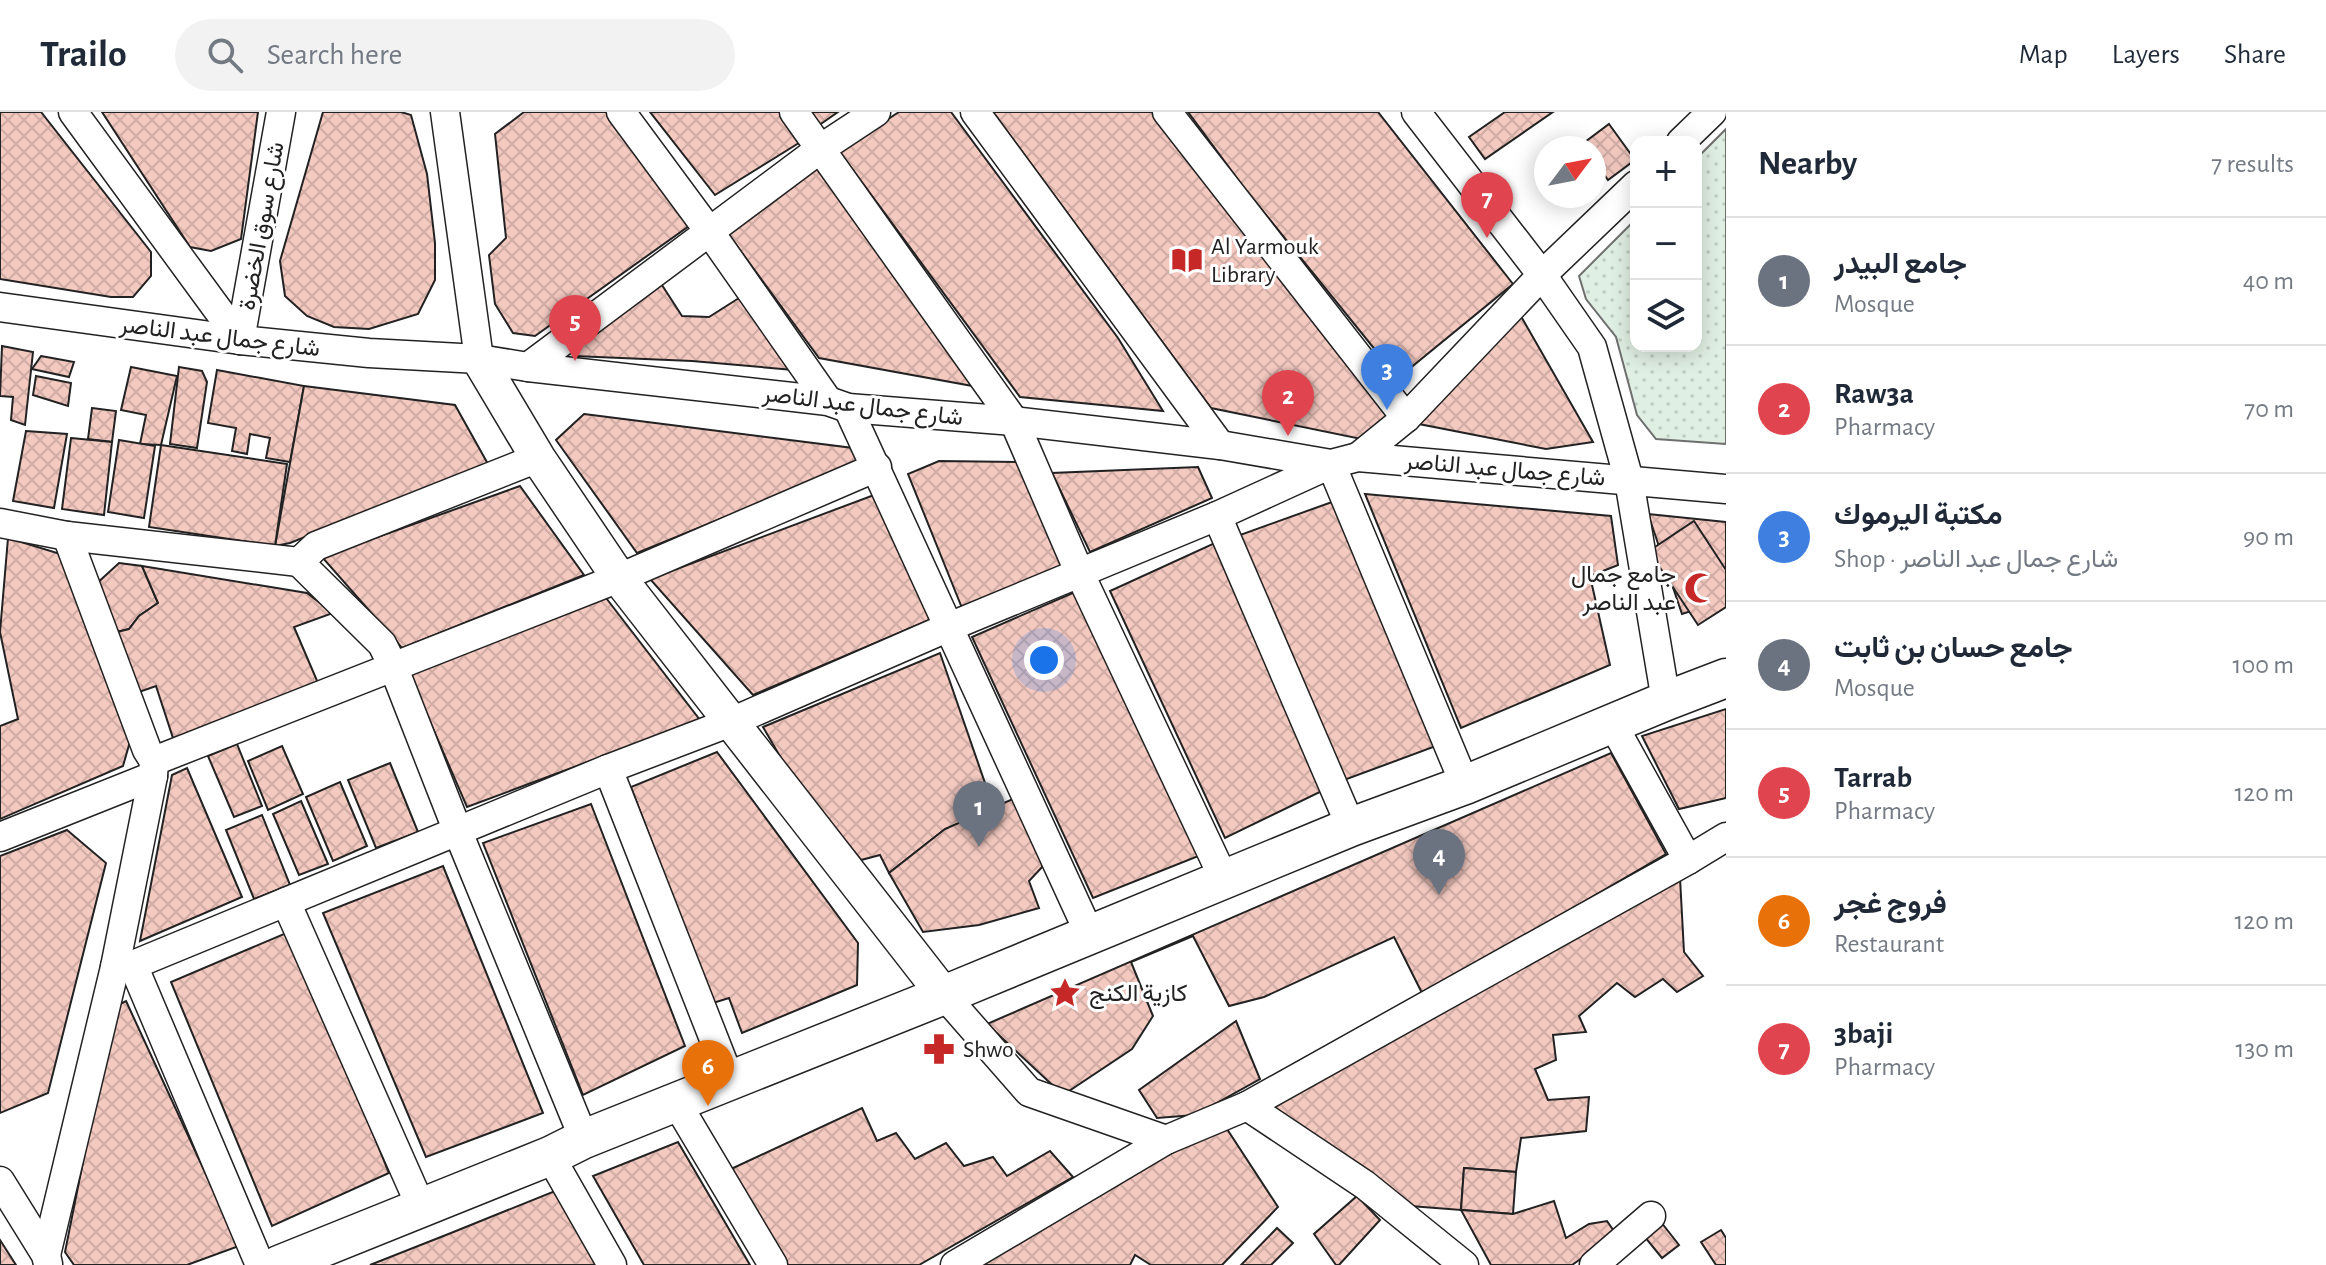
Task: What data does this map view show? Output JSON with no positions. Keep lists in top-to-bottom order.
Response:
{
  "streets": {
    "street": ["شارع سوق الخضرة", "شارع جمال عبد الناصر"]
  },
  "crossings": [
    ["شارع سوق الخضرة", "شارع جمال عبد الناصر"]
  ],
  "places": {
    "library": ["Al Yarmouk Library"],
    "mosque": ["جامع جمال عبد الناصر"],
    "place": ["كازية الكنج"],
    "pharmacy": ["Shwo"]
  },
  "north": "top right",
  "page": {
    "header": "Trailo",
    "search": "Search here",
    "nav": ["Map", "Layers", "Share"],
    "heading": ["Nearby", "7 results"],
    "map_buttons": ["+", "−"],
    "pins": [
      "7",
      "5",
      "3",
      "2",
      "1",
      "4",
      "6"
    ],
    "list": [
      {
        "mark": "1",
        "name": "جامع البيدر",
        "note": "Mosque",
        "value": "40 m"
      },
      {
        "mark": "2",
        "name": "Raw3a",
        "note": "Pharmacy",
        "value": "70 m"
      },
      {
        "mark": "3",
        "name": "مكتبة اليرموك",
        "note": "Shop · شارع جمال عبد الناصر",
        "value": "90 m"
      },
      {
        "mark": "4",
        "name": "جامع حسان بن ثابت",
        "note": "Mosque",
        "value": "100 m"
      },
      {
        "mark": "5",
        "name": "Tarrab",
        "note": "Pharmacy",
        "value": "120 m"
      },
      {
        "mark": "6",
        "name": "فروج غجر",
        "note": "Restaurant",
        "value": "120 m"
      },
      {
        "mark": "7",
        "name": "3baji",
        "note": "Pharmacy",
        "value": "130 m"
      }
    ]
  }
}
